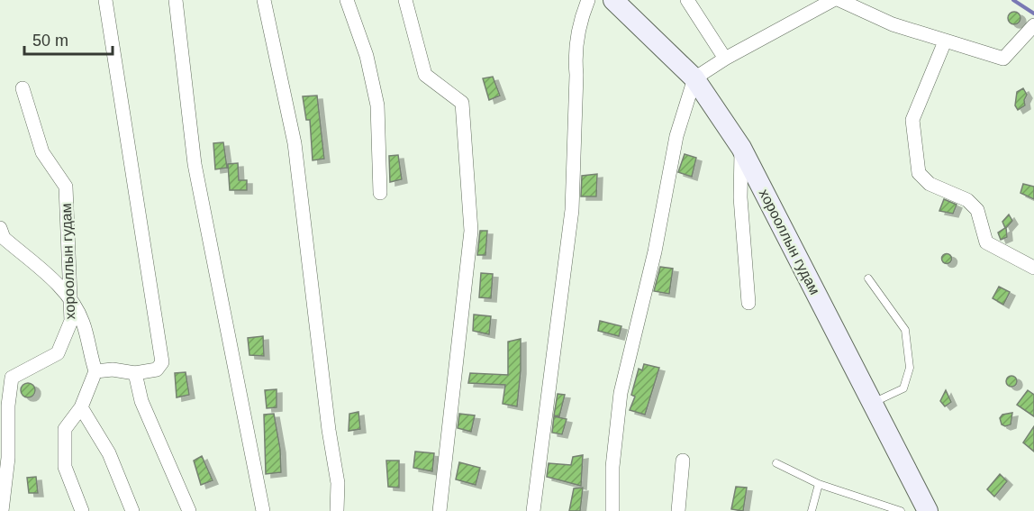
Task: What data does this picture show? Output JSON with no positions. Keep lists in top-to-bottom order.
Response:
{
  "streets": {
    "main road": ["хорооллын гудам"]
  },
  "scale_bar": "50 m"
}
